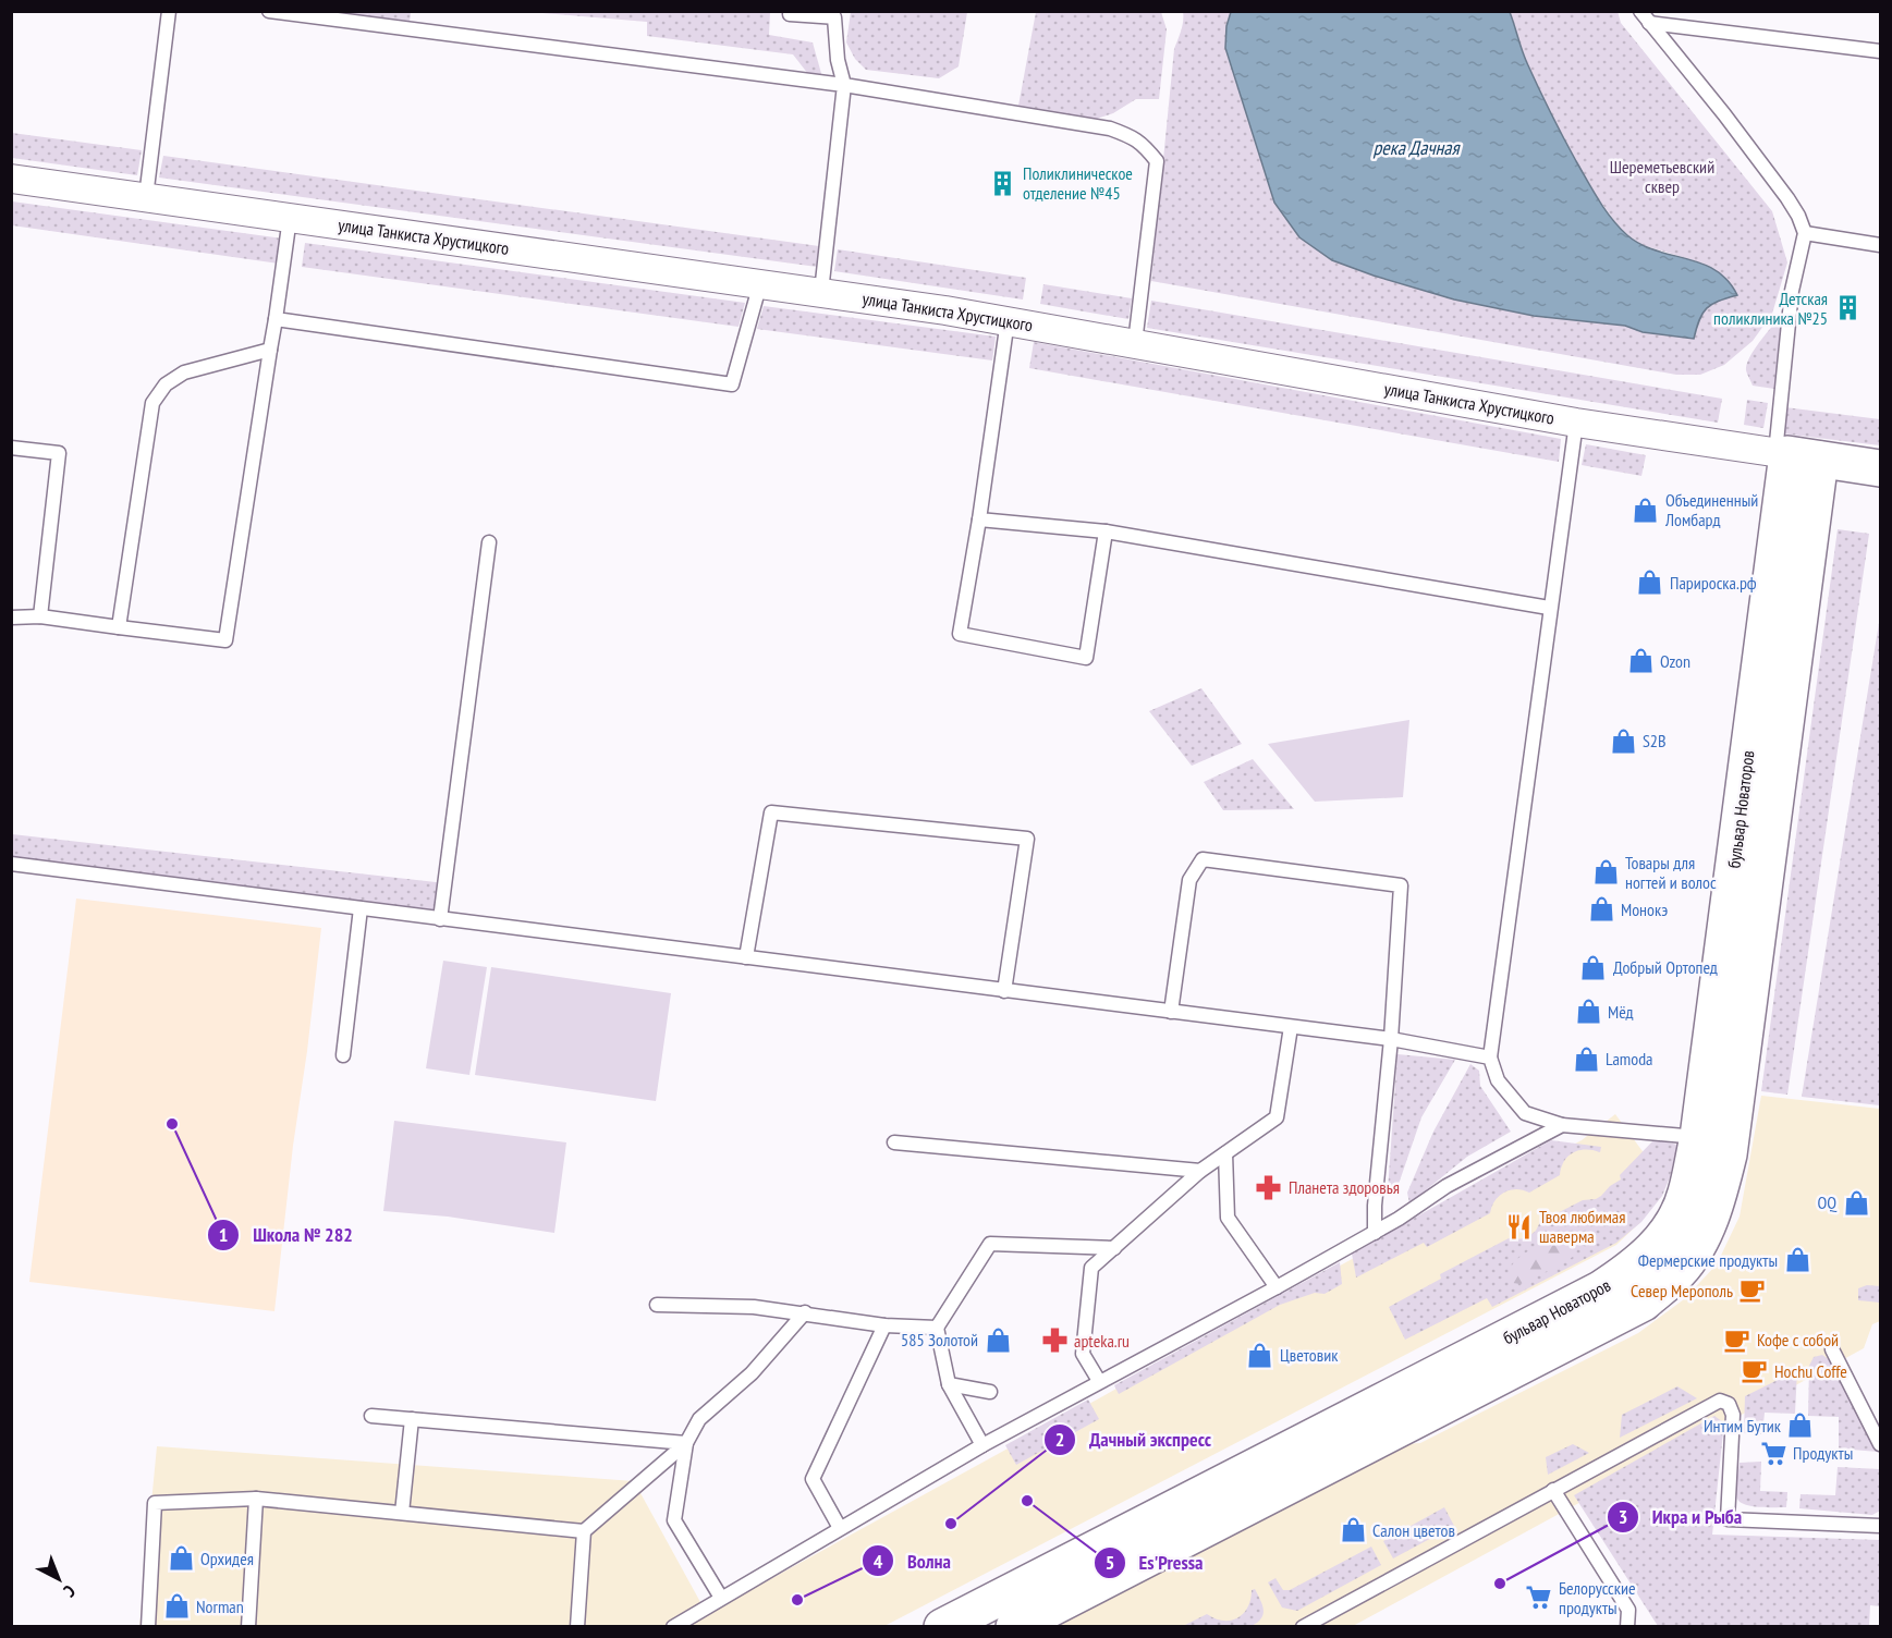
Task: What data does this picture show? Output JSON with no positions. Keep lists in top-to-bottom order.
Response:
{
  "streets": {
    "street": ["улица Танкиста Хрустицкого", "бульвар Новаторов"]
  },
  "crossings": [
    ["улица Танкиста Хрустицкого", "бульвар Новаторов"]
  ],
  "water": ["река Дачная"],
  "parks": ["Шереметьевский сквер"],
  "places": {
    "building": ["Поликлиническое отделение №45", "Детская поликлиника №25"],
    "shop": [
      "Объединенный Ломбард",
      "Парироска.рф",
      "Ozon",
      "S2B",
      "Товары для ногтей и волос",
      "Монокэ",
      "Добрый Ортопед",
      "Мёд",
      "Lamoda",
      "OQ",
      "Фермерские продукты",
      "585 Золотой",
      "Цветовик",
      "Интим Бутик",
      "Салон цветов",
      "Орхидея",
      "Norman"
    ],
    "other": [
      "Школа № 282",
      "Es'Pressa",
      "Дачный экспресс",
      "Икра и Рыба",
      "Волна"
    ],
    "pharmacy": ["Планета здоровья", "apteka.ru"],
    "restaurant": ["Твоя любимая шаверма"],
    "cafe": ["Север Мерополь", "Кофе с собой", "Hochu Coffe"],
    "supermarket": ["Продукты", "Белорусские продукты"]
  },
  "north": "bottom right"
}
